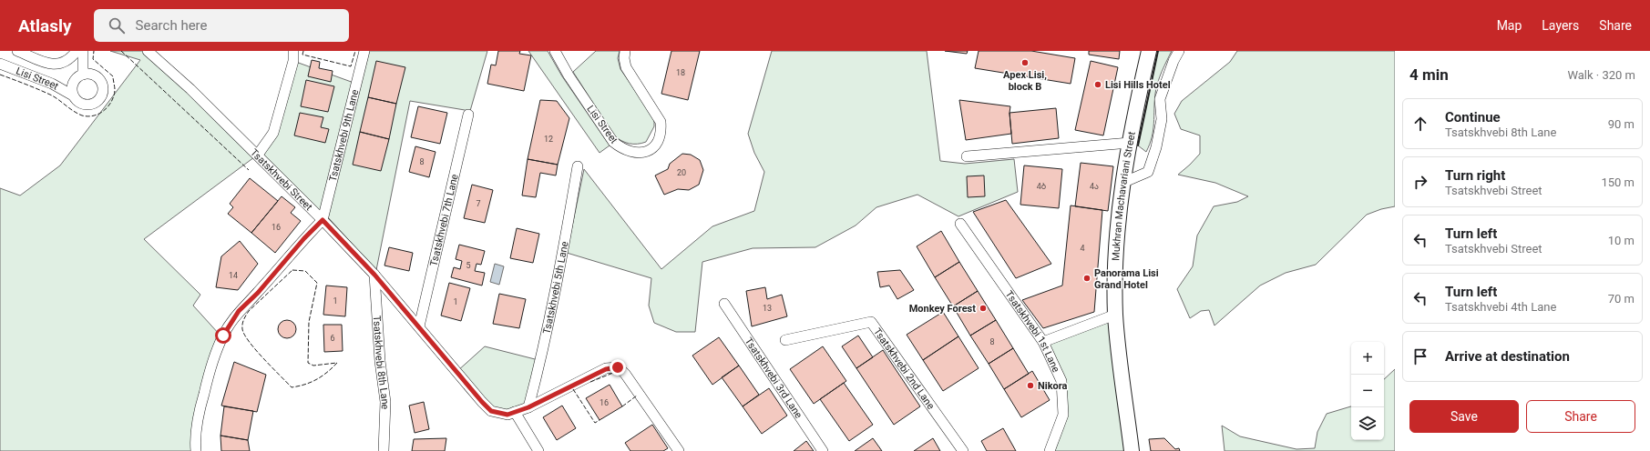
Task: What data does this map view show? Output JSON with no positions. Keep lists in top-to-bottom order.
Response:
{
  "streets": {
    "main road": ["Mukhran Machavariani Street"],
    "street": [
      "Lisi Street",
      "Tsatskhvebi 9th Lane",
      "Tsatskhvebi Street",
      "Tsatskhvebi 7th Lane",
      "Tsatskhvebi 5th Lane",
      "Tsatskhvebi 1st Lane",
      "Tsatskhvebi 8th Lane",
      "Tsatskhvebi 2nd Lane",
      "Tsatskhvebi 3rd Lane"
    ]
  },
  "crossings": [
    ["Tsatskhvebi 9th Lane", "Tsatskhvebi Street"],
    ["Tsatskhvebi Street", "Tsatskhvebi 7th Lane"],
    ["Tsatskhvebi Street", "Tsatskhvebi 5th Lane"],
    ["Tsatskhvebi Street", "Tsatskhvebi 8th Lane"]
  ],
  "places": [
    "Apex Lisi, block B",
    "Lisi Hills Hotel",
    "Panorama Lisi Grand Hotel",
    "Monkey Forest",
    "Nikora"
  ],
  "house_numbers": [
    "18",
    "12",
    "8",
    "20",
    "4ბ",
    "4ა",
    "7",
    "16",
    "4",
    "5",
    "14",
    "1",
    "1",
    "13",
    "6",
    "8",
    "16"
  ],
  "page": {
    "header": "Atlasly",
    "search": "Search here",
    "nav": ["Map", "Layers", "Share"],
    "heading": ["4 min", "Walk · 320 m"],
    "list": [
      ["Continue", "Tsatskhvebi 8th Lane", "90 m"],
      ["Turn right", "Tsatskhvebi Street", "150 m"],
      ["Turn left", "Tsatskhvebi Street", "10 m"],
      ["Turn left", "Tsatskhvebi 4th Lane", "70 m"],
      "Arrive at destination"
    ],
    "map_buttons": ["+", "−"],
    "buttons": ["Save", "Share"]
  }
}
